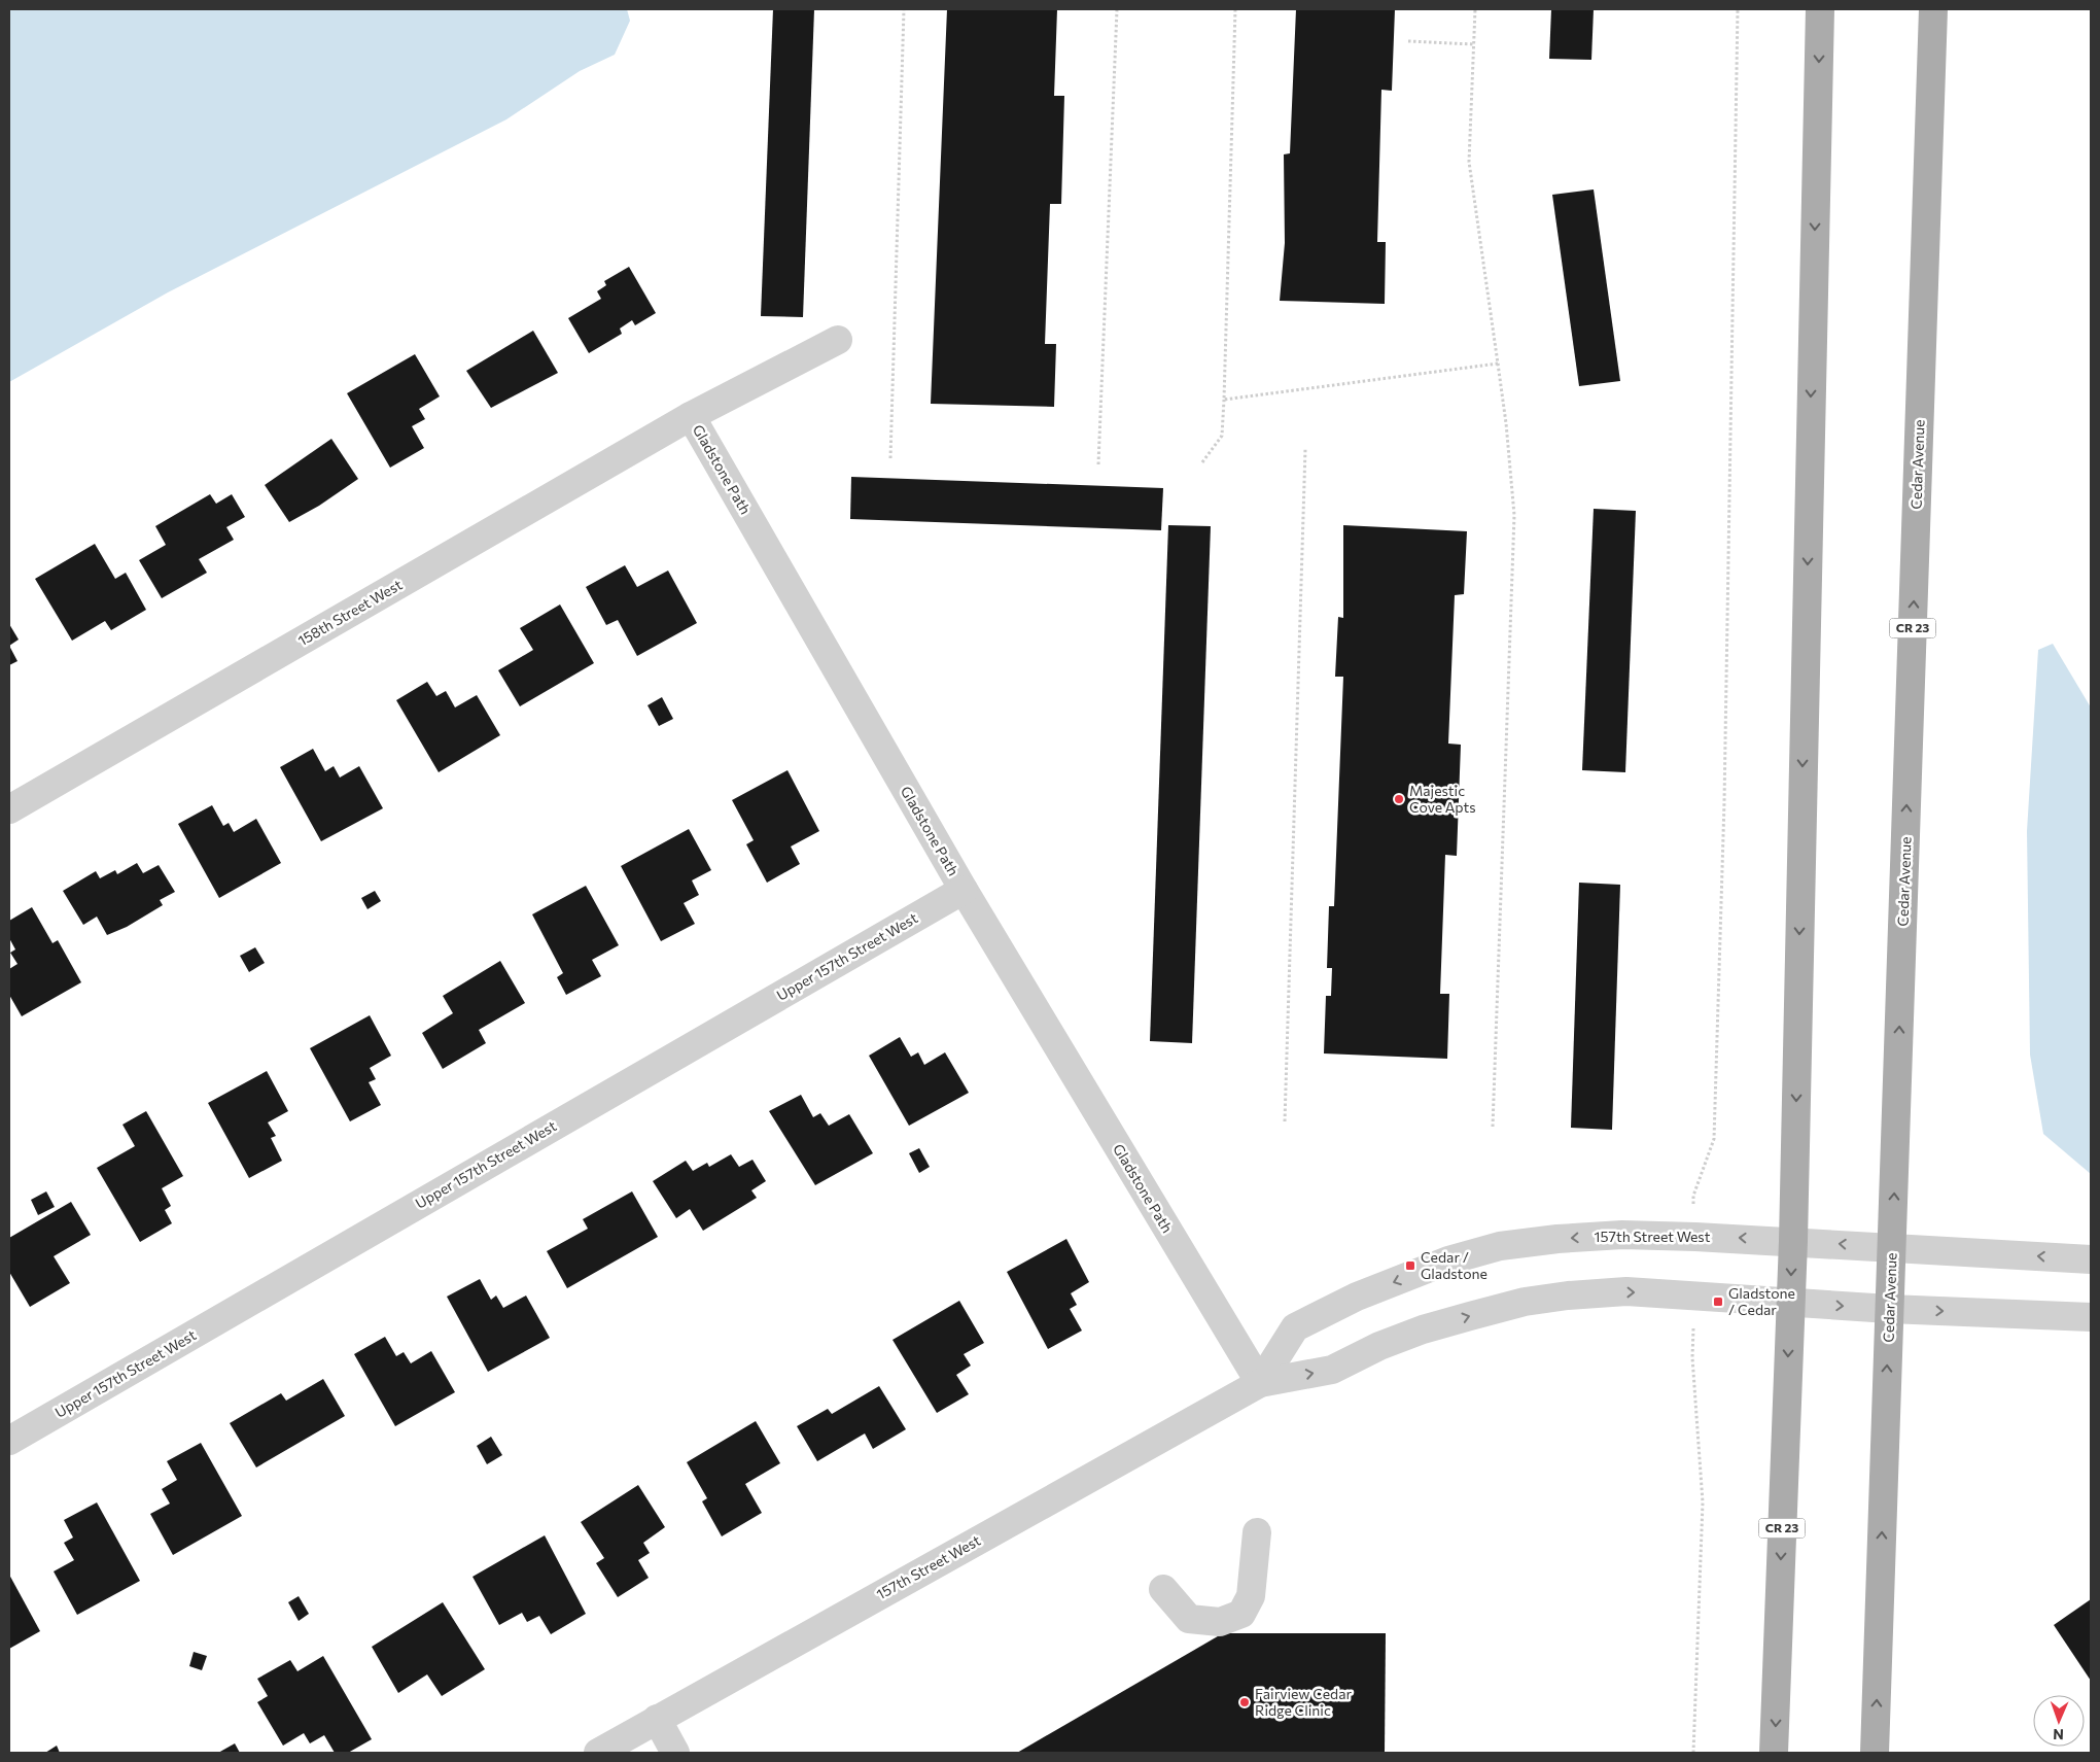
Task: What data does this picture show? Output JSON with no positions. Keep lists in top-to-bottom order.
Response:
{
  "streets": {
    "main road": ["Cedar Avenue", "CR 23"],
    "street": [
      "Gladstone Path",
      "158th Street West",
      "Upper 157th Street West",
      "157th Street West"
    ]
  },
  "crossings": [
    ["Cedar Avenue", "157th Street West"],
    ["Gladstone Path", "158th Street West"],
    ["Gladstone Path", "Upper 157th Street West"],
    ["Gladstone Path", "157th Street West"],
    ["CR 23", "157th Street West"]
  ],
  "places": {
    "other": ["Majestic Cove Apts", "Fairview Cedar Ridge Clinic"],
    "transit": ["Cedar / Gladstone", "Gladstone / Cedar"]
  },
  "north": "bottom"
}
